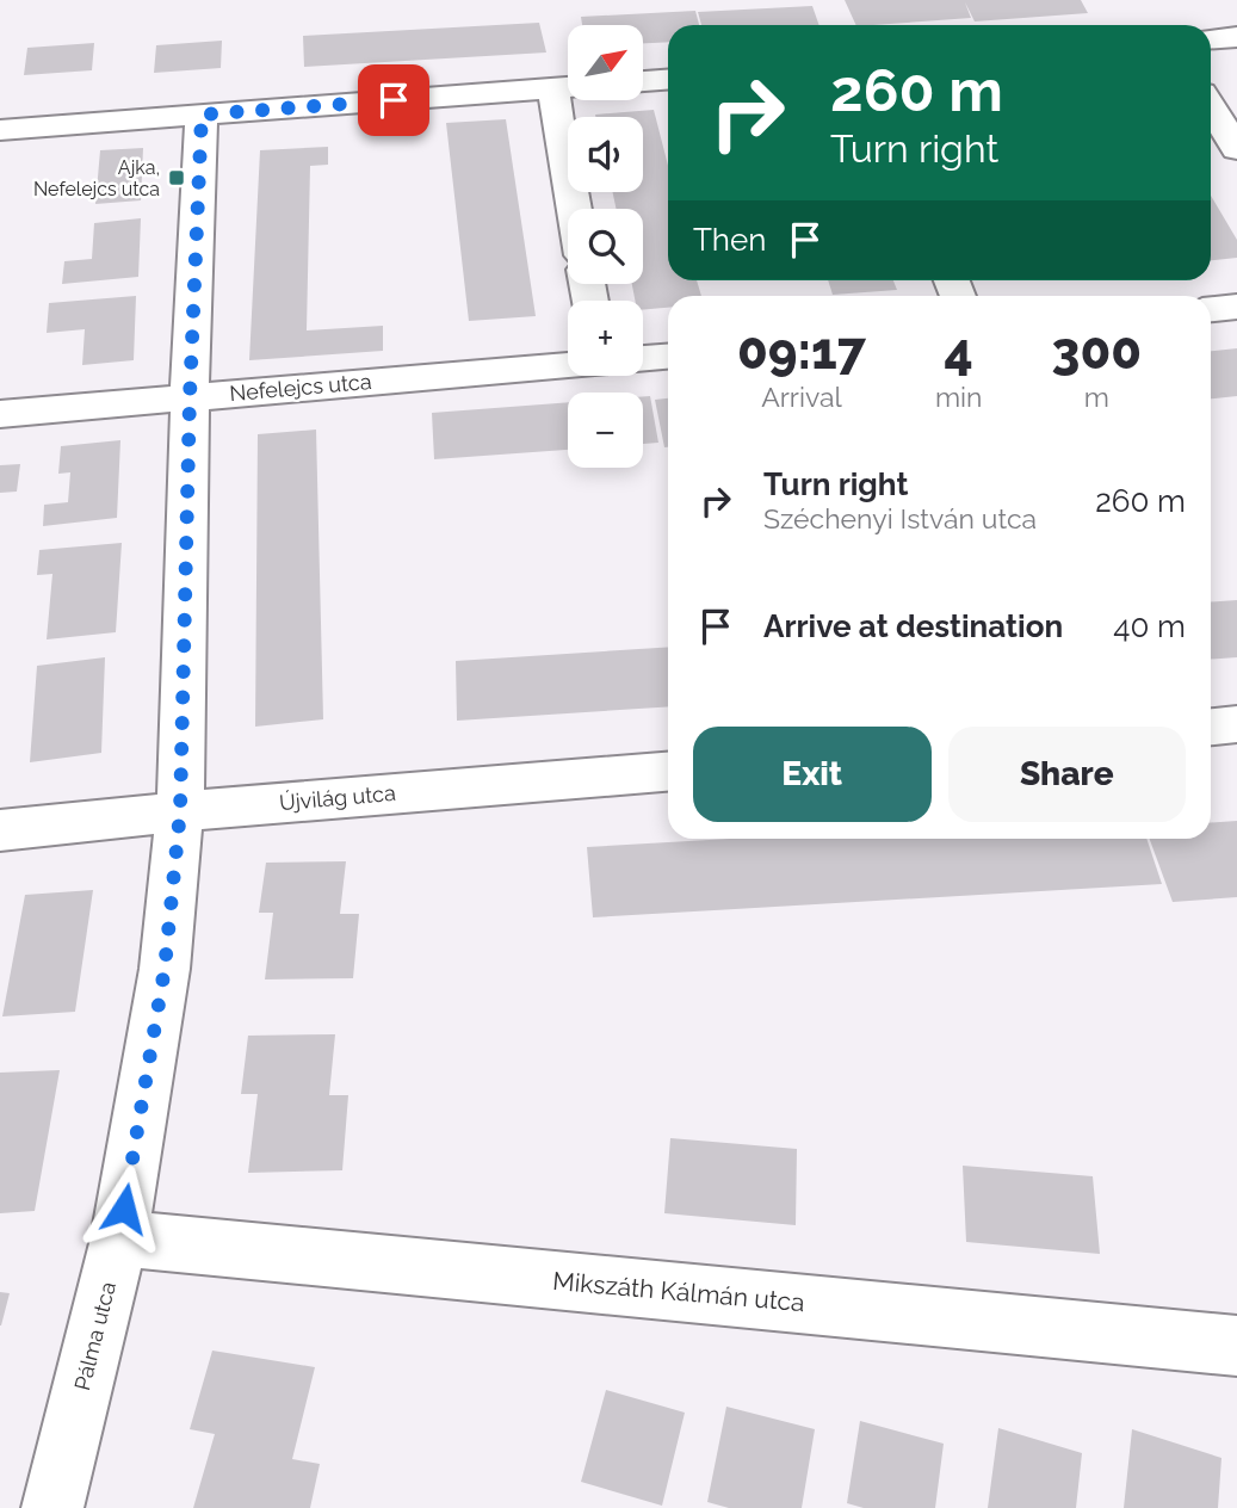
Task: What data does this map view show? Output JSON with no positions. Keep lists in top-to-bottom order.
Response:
{
  "streets": {
    "street": [
      "Nefelejcs utca",
      "Újvilág utca",
      "Mikszáth Kálmán utca",
      "Pálma utca"
    ]
  },
  "crossings": [
    ["Nefelejcs utca", "Pálma utca"],
    ["Újvilág utca", "Pálma utca"],
    ["Mikszáth Kálmán utca", "Pálma utca"]
  ],
  "places": {
    "transit": ["Ajka, Nefelejcs utca"]
  },
  "north": "top right",
  "page": {
    "map_buttons": ["+", "−"],
    "turn": ["260 m", "Turn right"],
    "then": "Then",
    "eta": [
      "09:17",
      "Arrival",
      "4",
      "min",
      "300",
      "m"
    ],
    "list": [
      {
        "name": "Turn right",
        "note": "Széchenyi István utca",
        "value": "260 m"
      },
      {
        "name": "Arrive at destination",
        "value": "40 m"
      }
    ],
    "buttons": ["Exit", "Share"]
  }
}
